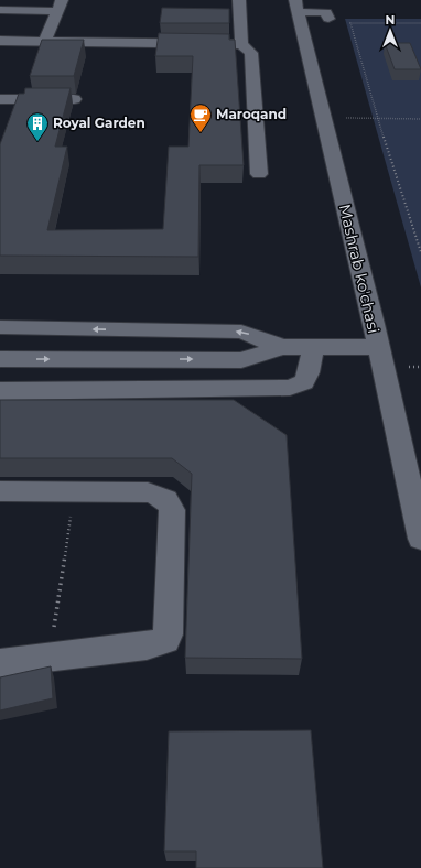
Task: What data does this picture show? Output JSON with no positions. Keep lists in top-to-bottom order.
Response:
{
  "streets": {
    "street": ["Mashrab ko'chasi"]
  },
  "places": {
    "cafe": ["Maroqand"],
    "building": ["Royal Garden"]
  },
  "north": "top"
}
